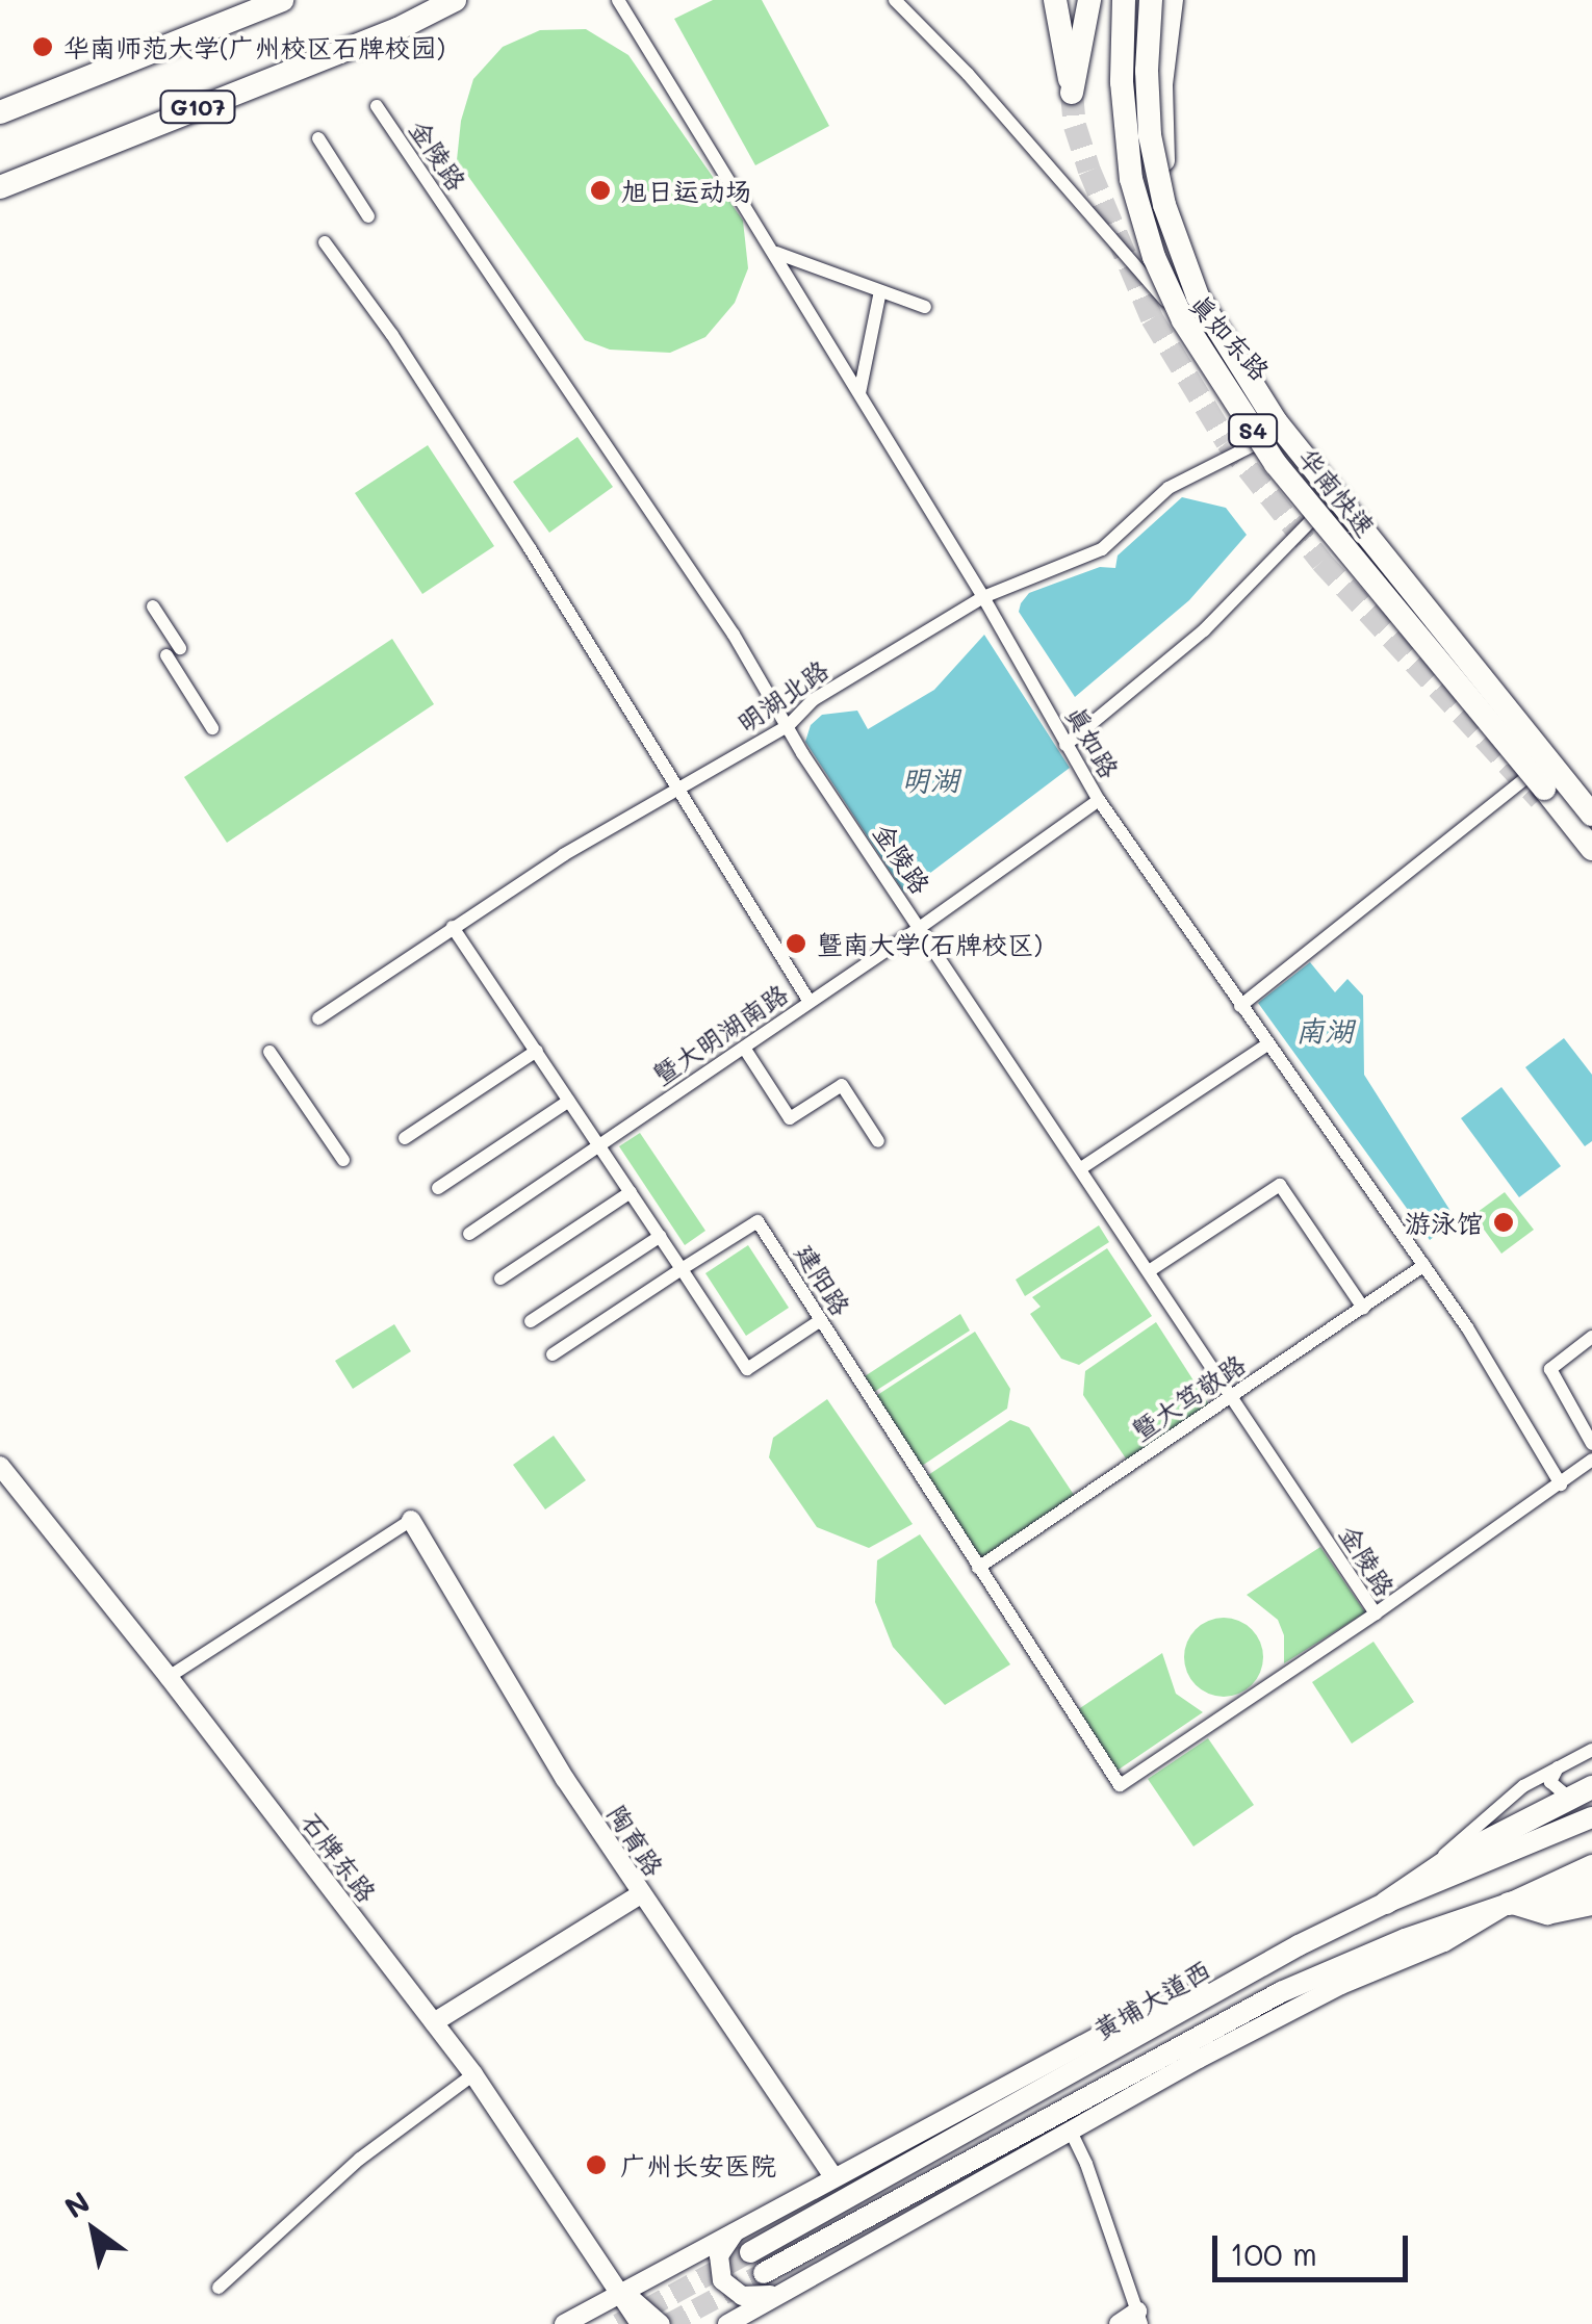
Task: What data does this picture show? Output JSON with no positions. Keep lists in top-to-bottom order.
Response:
{
  "streets": {
    "highway": ["G107", "S4", "华南快速"],
    "main road": ["黄埔大道西"],
    "street": [
      "金陵路",
      "真如东路",
      "明湖北路",
      "真如路",
      "暨大明湖南路",
      "建阳路",
      "暨大笃敬路",
      "陶育路",
      "石牌东路"
    ]
  },
  "crossings": [
    ["金陵路", "明湖北路"],
    ["金陵路", "暨大明湖南路"],
    ["金陵路", "建阳路"],
    ["金陵路", "暨大笃敬路"],
    ["真如东路", "华南快速"],
    ["真如东路", "明湖北路"],
    ["明湖北路", "真如路"],
    ["真如路", "暨大明湖南路"],
    ["真如路", "暨大笃敬路"],
    ["建阳路", "暨大笃敬路"]
  ],
  "water": ["明湖", "南湖"],
  "places": [
    "华南师范大学(广州校区石牌校园)",
    "旭日运动场",
    "暨南大学(石牌校区)",
    "游泳馆",
    "广州长安医院"
  ],
  "scale_bar": "100 m",
  "north": "top left"
}
